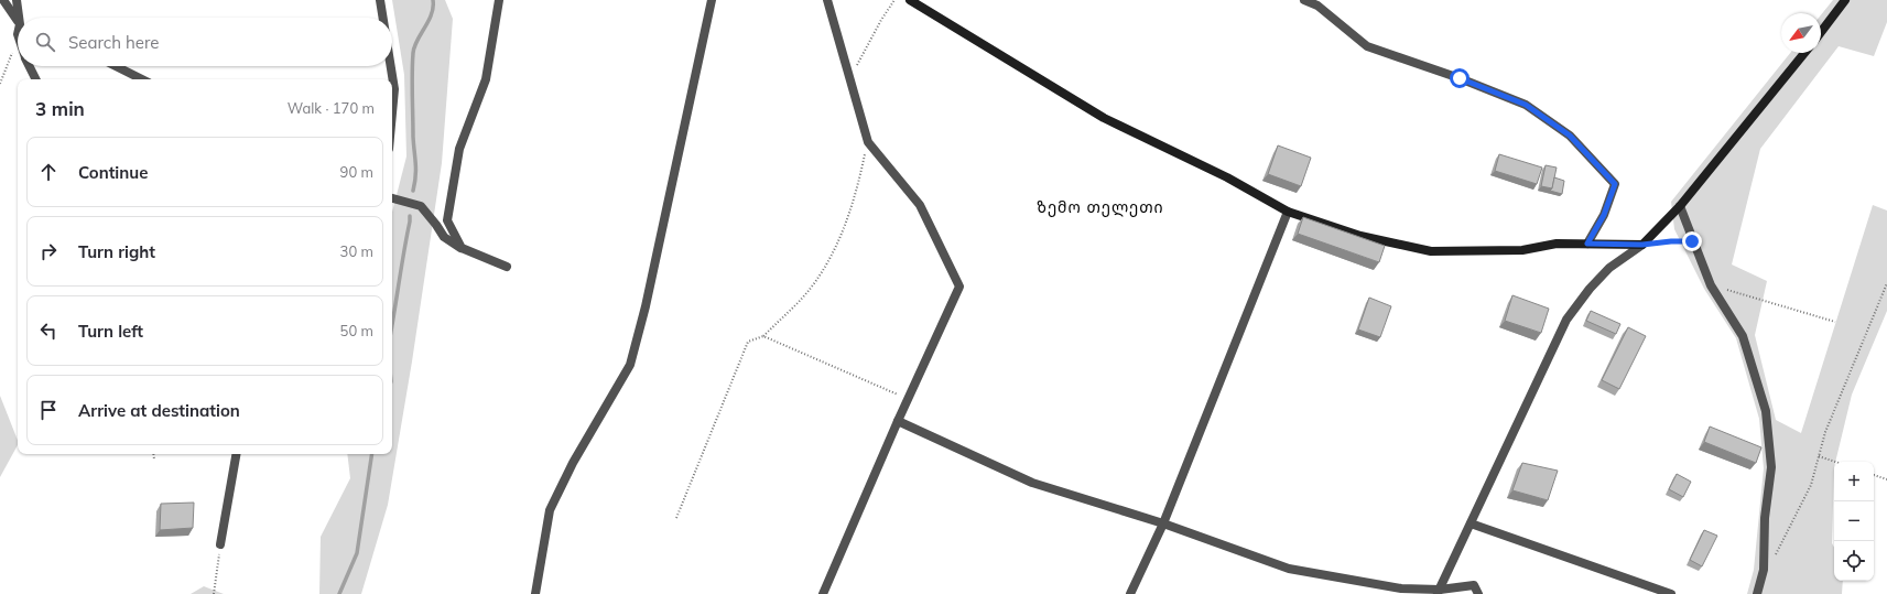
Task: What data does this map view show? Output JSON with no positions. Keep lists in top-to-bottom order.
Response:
{
  "districts": ["ზემო თელეთი"],
  "north": "bottom left",
  "page": {
    "search": "Search here",
    "heading": ["3 min", "Walk · 170 m"],
    "list": [
      ["Continue", "90 m"],
      ["Turn right", "30 m"],
      ["Turn left", "50 m"],
      "Arrive at destination"
    ],
    "map_buttons": ["+", "−"]
  }
}
